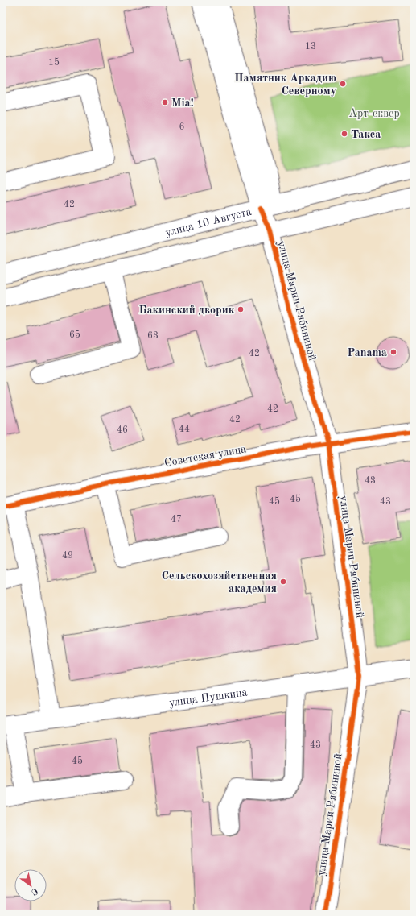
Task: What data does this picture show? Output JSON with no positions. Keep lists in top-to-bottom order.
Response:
{
  "streets": {
    "main road": [
      "улица 10 Августа",
      "улица Марии Рябининой",
      "Советская улица",
      "улица Пушкина"
    ]
  },
  "crossings": [
    ["улица 10 Августа", "улица Марии Рябининой"],
    ["улица Марии Рябининой", "Советская улица"],
    ["улица Марии Рябининой", "улица Пушкина"]
  ],
  "parks": ["Арт-сквер"],
  "places": [
    "Памятник Аркадию Северному",
    "Mia!",
    "Такса",
    "Бакинский дворик",
    "Panama",
    "Сельскохозяйственная академия"
  ],
  "house_numbers": [
    "13",
    "15",
    "6",
    "42",
    "65",
    "63",
    "42",
    "42",
    "42",
    "44",
    "46",
    "43",
    "45",
    "45",
    "43",
    "47",
    "49",
    "43",
    "45"
  ],
  "north": "bottom right"
}
